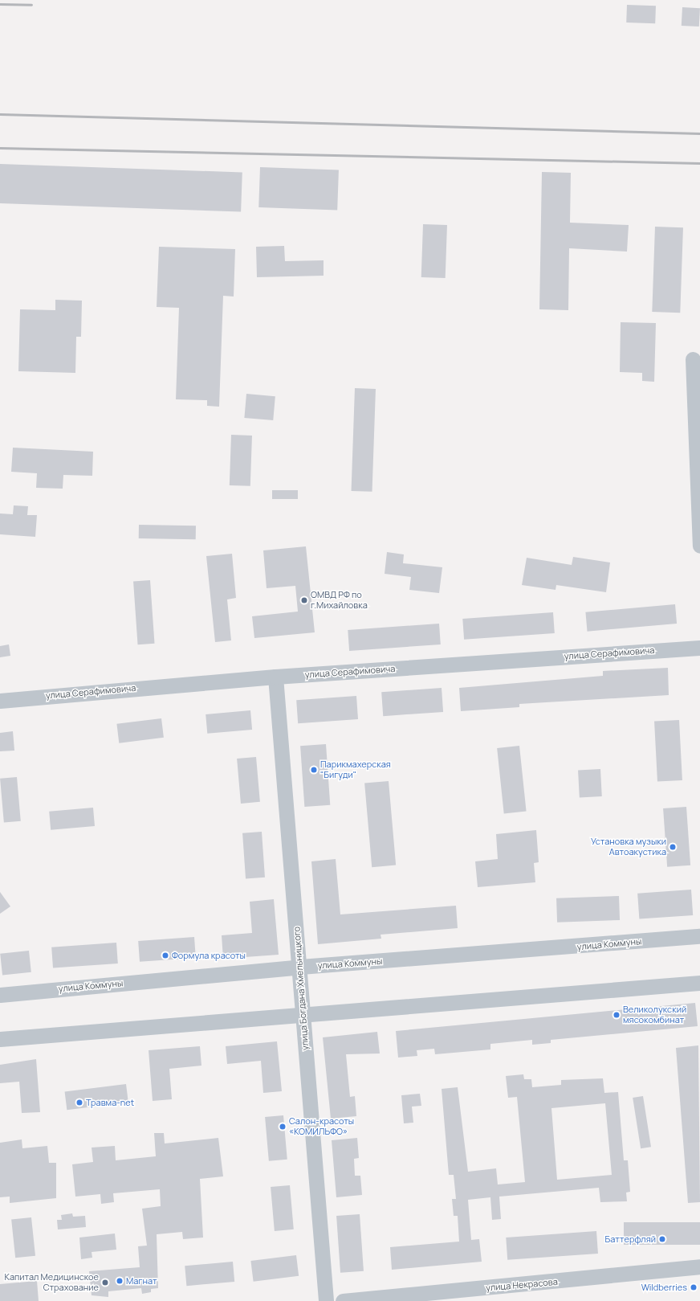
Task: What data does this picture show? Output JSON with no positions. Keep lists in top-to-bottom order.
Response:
{
  "streets": {
    "street": [
      "улица Серафимовича",
      "улица Коммуны",
      "улица Богдана Хмельницкого",
      "улица Некрасова"
    ]
  },
  "crossings": [
    ["улица Серафимовича", "улица Богдана Хмельницкого"],
    ["улица Коммуны", "улица Богдана Хмельницкого"]
  ],
  "places": [
    "ОМВД РФ по г.Михайловка",
    "Парикмахерская \"Бигуди\"",
    "Установка музыки Автоакустика",
    "Формула красоты",
    "Великолукский мясокомбинат",
    "Травма-net",
    "Салон-красоты «КОМИЛЬФО»",
    "Баттерфляй",
    "Магнат",
    "Капитал Медицинское Страхование",
    "Wildberries"
  ]
}
